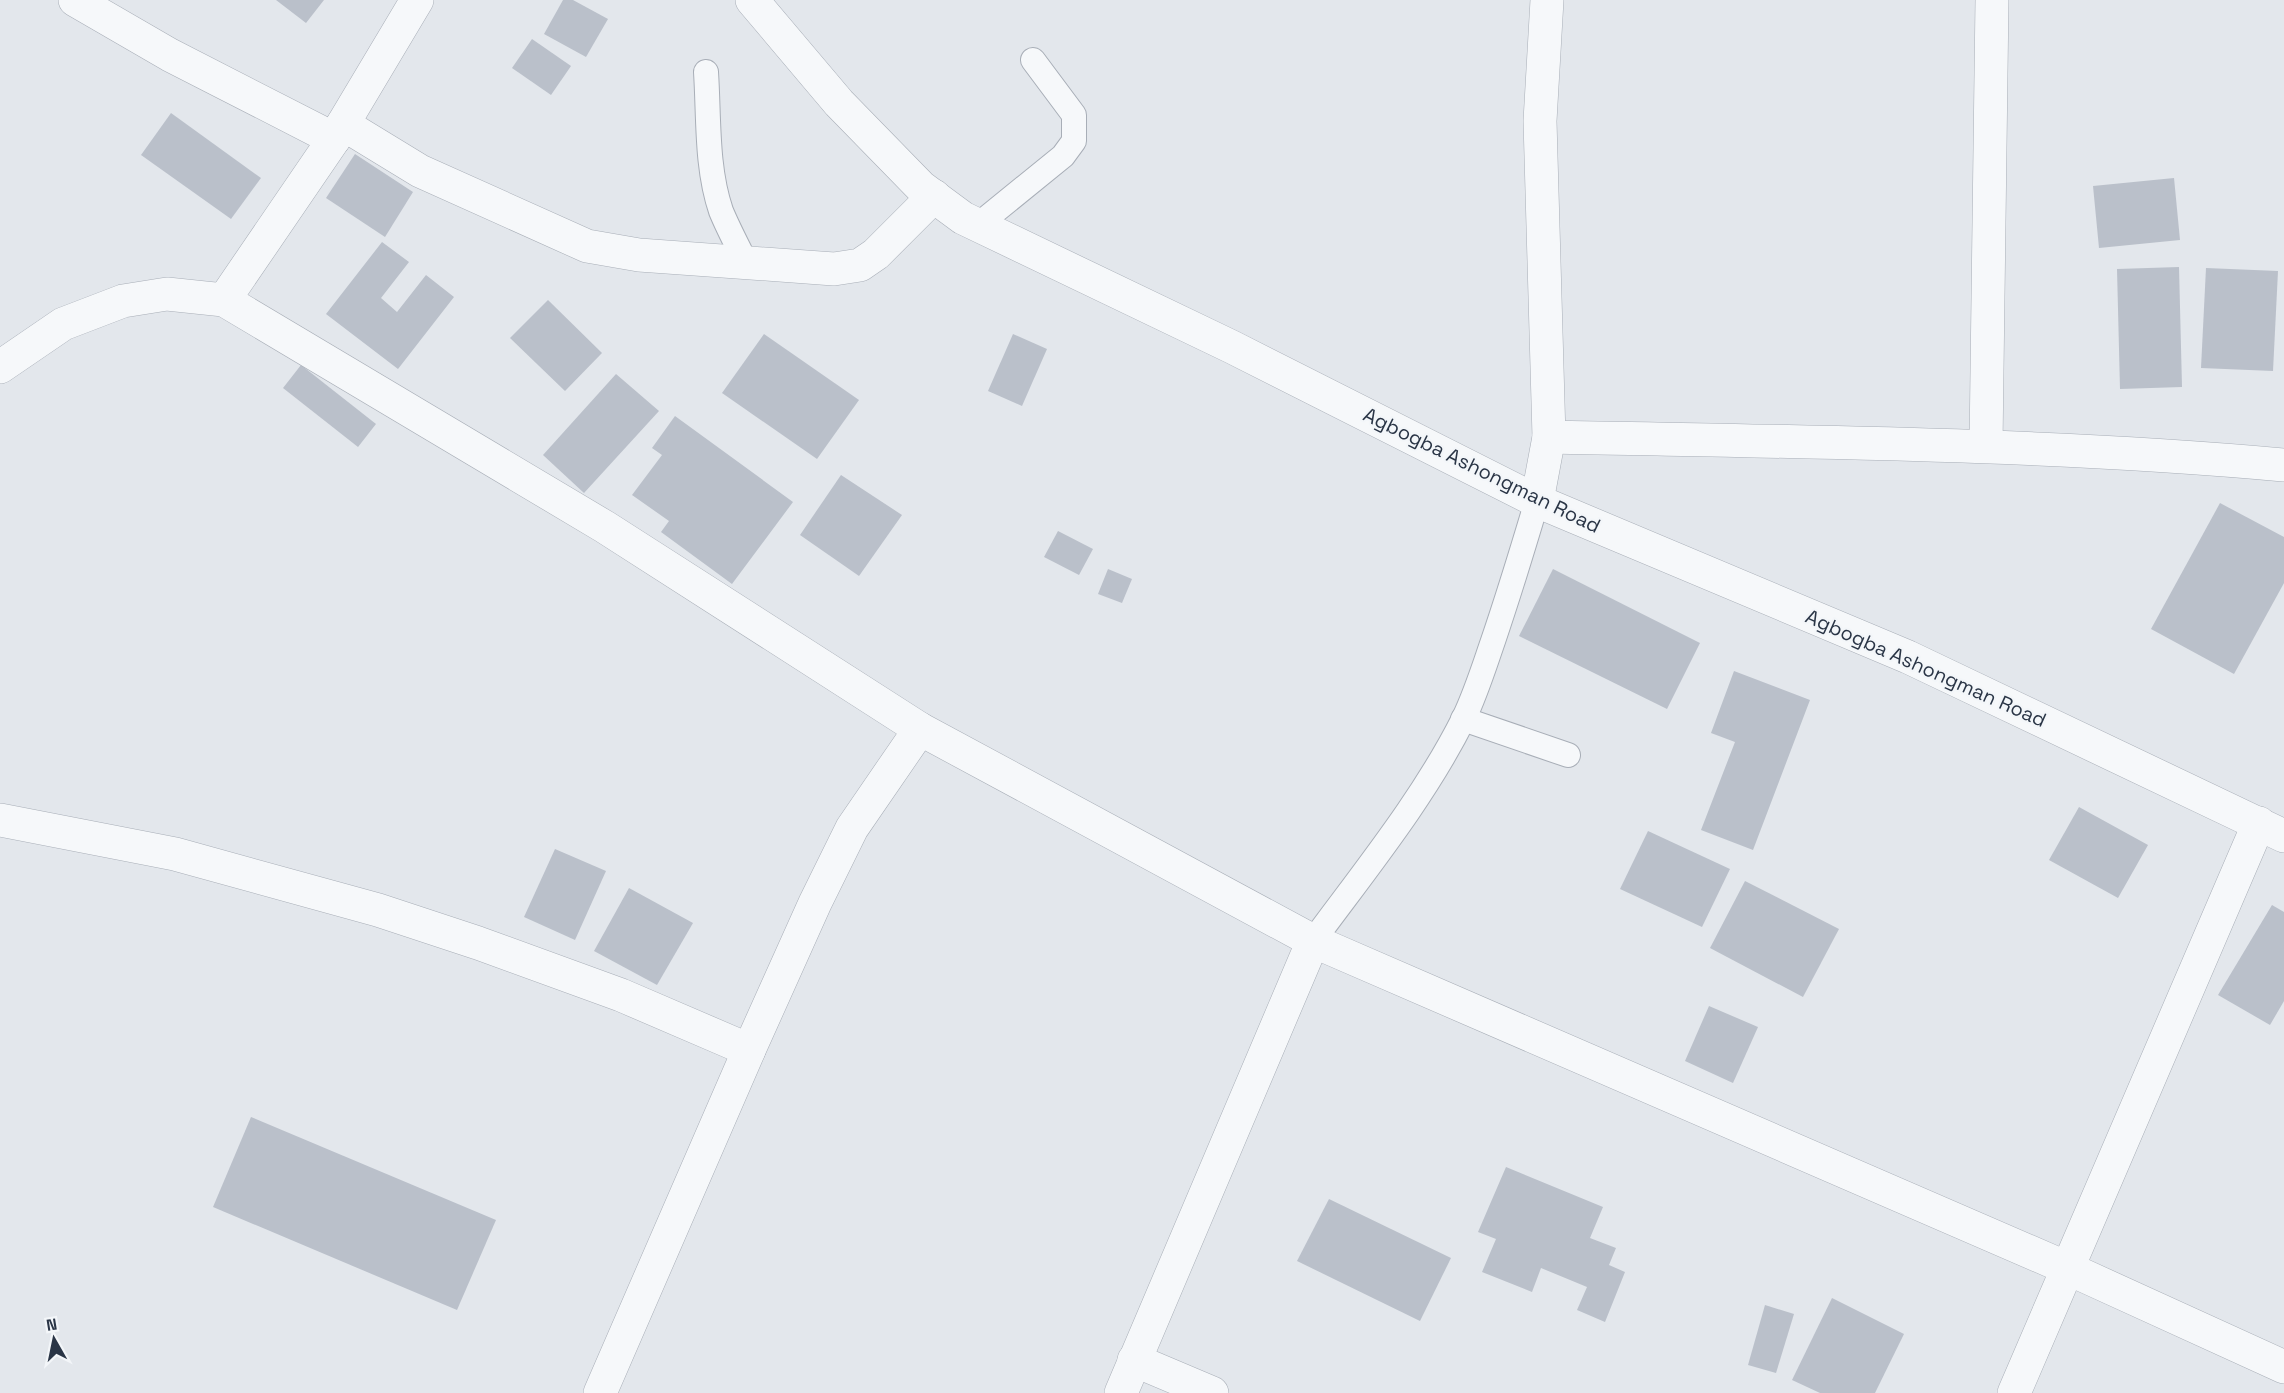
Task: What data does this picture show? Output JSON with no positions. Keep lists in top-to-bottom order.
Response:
{
  "streets": {
    "street": ["Agbogba Ashongman Road"]
  },
  "north": "top"
}
